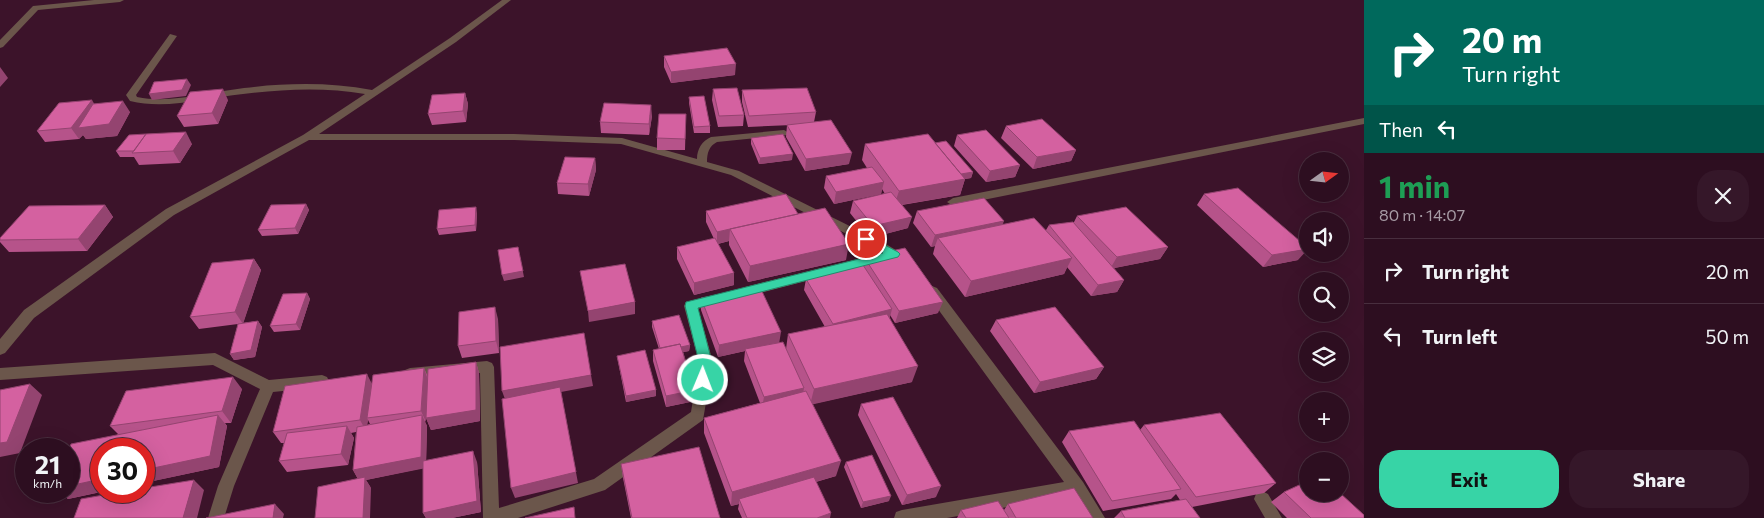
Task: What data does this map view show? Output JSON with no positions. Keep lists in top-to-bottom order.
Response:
{
  "north": "right",
  "page": {
    "turn": ["20 m", "Turn right"],
    "then": "Then",
    "map_buttons": ["+", "−"],
    "heading": ["1 min", "80 m · 14:07"],
    "list": [
      {
        "name": "Turn right",
        "value": "20 m"
      },
      {
        "name": "Turn left",
        "value": "50 m"
      }
    ],
    "speed": "21 km/h",
    "limit": "30",
    "buttons": ["Exit", "Share"]
  }
}
